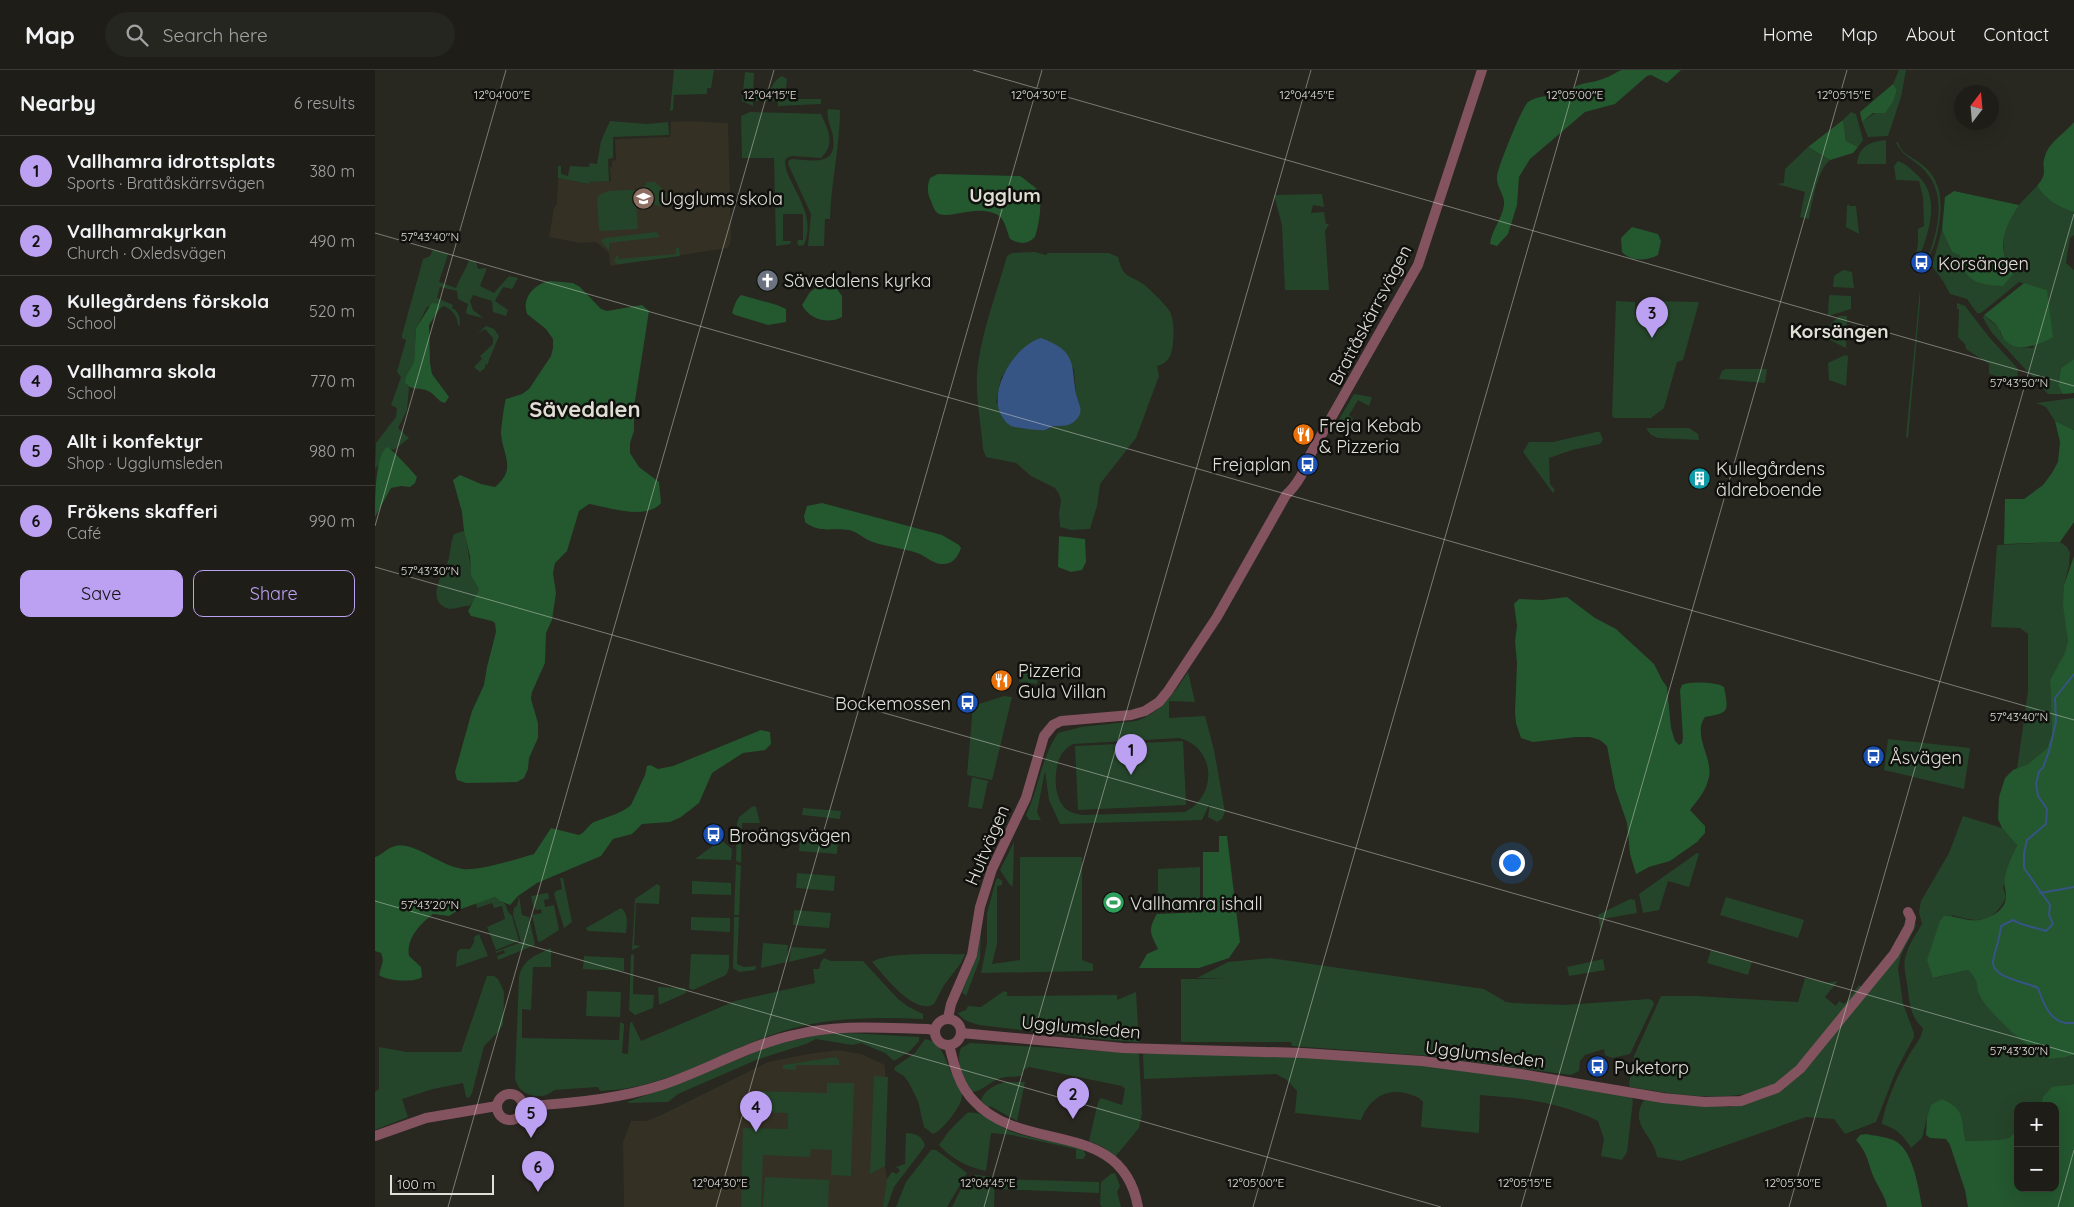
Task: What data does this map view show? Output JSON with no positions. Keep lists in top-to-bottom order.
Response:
{
  "streets": {
    "street": ["Brattåskärrsvägen", "Hultvägen", "Ugglumsleden"]
  },
  "crossings": [
    ["Brattåskärrsvägen", "Hultvägen"],
    ["Hultvägen", "Ugglumsleden"]
  ],
  "districts": ["Ugglum", "Korsängen", "Sävedalen"],
  "places": {
    "school or university": ["Ugglums skola"],
    "bus stop": [
      "Korsängen",
      "Frejaplan",
      "Bockemossen",
      "Åsvägen",
      "Broängsvägen",
      "Puketorp"
    ],
    "church": ["Sävedalens kyrka"],
    "restaurant": ["Freja Kebab & Pizzeria", "Pizzeria Gula Villan"],
    "building": ["Kullegårdens äldreboende"],
    "sports": ["Vallhamra ishall"]
  },
  "scale_bar": "100 m",
  "north": "top",
  "page": {
    "header": "Map",
    "search": "Search here",
    "nav": [
      "Home",
      "Map",
      "About",
      "Contact"
    ],
    "heading": ["Nearby", "6 results"],
    "list": [
      {
        "mark": "1",
        "name": "Vallhamra idrottsplats",
        "note": "Sports · Brattåskärrsvägen",
        "value": "380 m"
      },
      {
        "mark": "2",
        "name": "Vallhamrakyrkan",
        "note": "Church · Oxledsvägen",
        "value": "490 m"
      },
      {
        "mark": "3",
        "name": "Kullegårdens förskola",
        "note": "School",
        "value": "520 m"
      },
      {
        "mark": "4",
        "name": "Vallhamra skola",
        "note": "School",
        "value": "770 m"
      },
      {
        "mark": "5",
        "name": "Allt i konfektyr",
        "note": "Shop · Ugglumsleden",
        "value": "980 m"
      },
      {
        "mark": "6",
        "name": "Frökens skafferi",
        "note": "Café",
        "value": "990 m"
      }
    ],
    "pins": [
      "3",
      "1",
      "2",
      "4",
      "5",
      "6"
    ],
    "buttons": ["Save", "Share"],
    "map_buttons": ["+", "−"],
    "scale": "100 m"
  },
  "coordinates": [
    "12°04'00\"E",
    "12°04'15\"E",
    "12°04'30\"E",
    "12°04'45\"E",
    "12°05'00\"E",
    "12°05'15\"E",
    "57°43'40\"N",
    "57°43'50\"N",
    "57°43'30\"N",
    "57°43'20\"N",
    "12°05'30\"E"
  ]
}
